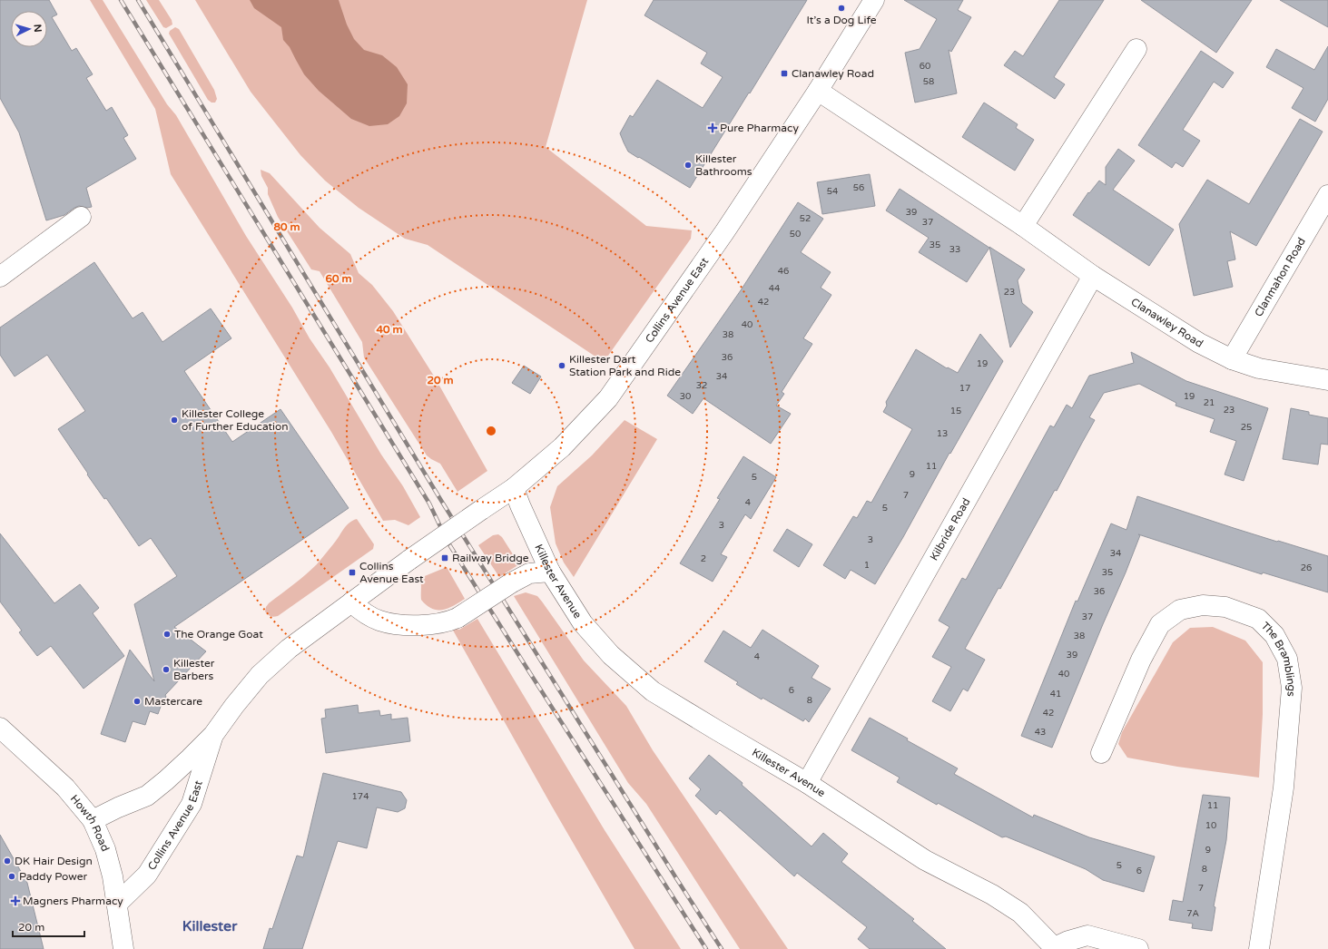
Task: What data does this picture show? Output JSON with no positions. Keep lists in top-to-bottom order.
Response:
{
  "streets": {
    "street": [
      "Clanmahon Road",
      "Collins Avenue East",
      "Clanawley Road",
      "Kilbride Road",
      "Killester Avenue",
      "The Bramblings",
      "Howth Road"
    ]
  },
  "crossings": [
    ["Clanmahon Road", "Clanawley Road"],
    ["Collins Avenue East", "Clanawley Road"],
    ["Collins Avenue East", "Killester Avenue"],
    ["Collins Avenue East", "Howth Road"],
    ["Clanawley Road", "Kilbride Road"],
    ["Kilbride Road", "Killester Avenue"]
  ],
  "districts": ["Killester"],
  "places": {
    "other": [
      "It’s a Dog Life",
      "Killester Bathrooms",
      "Killester Dart Station Park and Ride",
      "Killester College of Further Education",
      "The Orange Goat",
      "Killester Barbers",
      "Mastercare",
      "DK Hair Design",
      "Paddy Power"
    ],
    "transit": ["Clanawley Road", "Railway Bridge", "Collins Avenue East"],
    "health": ["Pure Pharmacy", "Magners Pharmacy"]
  },
  "house_numbers": [
    "60",
    "58",
    "56",
    "54",
    "39",
    "52",
    "37",
    "50",
    "35",
    "33",
    "46",
    "44",
    "23",
    "42",
    "40",
    "38",
    "36",
    "19",
    "34",
    "32",
    "17",
    "30",
    "19",
    "21",
    "23",
    "15",
    "25",
    "13",
    "11",
    "9",
    "5",
    "7",
    "4",
    "5",
    "3",
    "3",
    "34",
    "2",
    "1",
    "26",
    "35",
    "36",
    "37",
    "38",
    "39",
    "4",
    "40",
    "6",
    "41",
    "8",
    "42",
    "43",
    "174",
    "11",
    "10",
    "9",
    "5",
    "8",
    "6",
    "7",
    "7A"
  ],
  "scale_bar": "20 m",
  "north": "right",
  "rings": [
    "80 m",
    "60 m",
    "40 m",
    "20 m"
  ]
}
